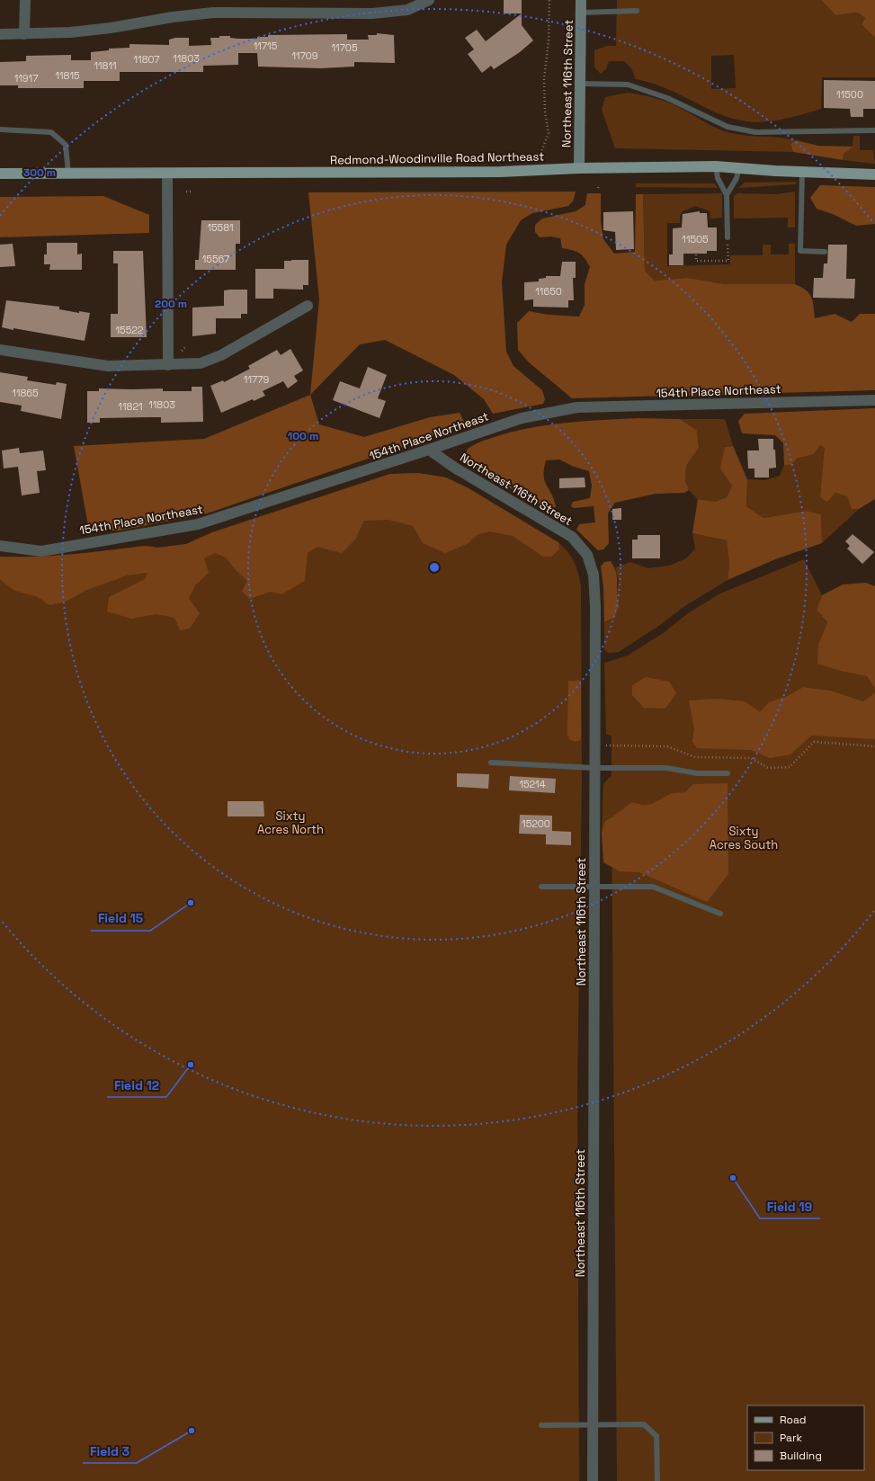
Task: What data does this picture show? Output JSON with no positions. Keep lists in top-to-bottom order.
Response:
{
  "streets": {
    "main road": ["Redmond-Woodinville Road Northeast"],
    "street": ["Northeast 116th Street", "154th Place Northeast"]
  },
  "crossings": [
    ["Northeast 116th Street", "Redmond-Woodinville Road Northeast"],
    ["Northeast 116th Street", "154th Place Northeast"]
  ],
  "parks": ["Sixty Acres North", "Sixty Acres South"],
  "places": [
    "Field 15",
    "Field 12",
    "Field 19",
    "Field 3"
  ],
  "house_numbers": [
    "11715",
    "11705",
    "11709",
    "11803",
    "11807",
    "11811",
    "11815",
    "11917",
    "11500",
    "15581",
    "11505",
    "15567",
    "11650",
    "15522",
    "11779",
    "11865",
    "11803",
    "11821",
    "15214",
    "15200"
  ],
  "legend": ["Road", "Park", "Building"],
  "rings": ["300 m", "200 m", "100 m"]
}
